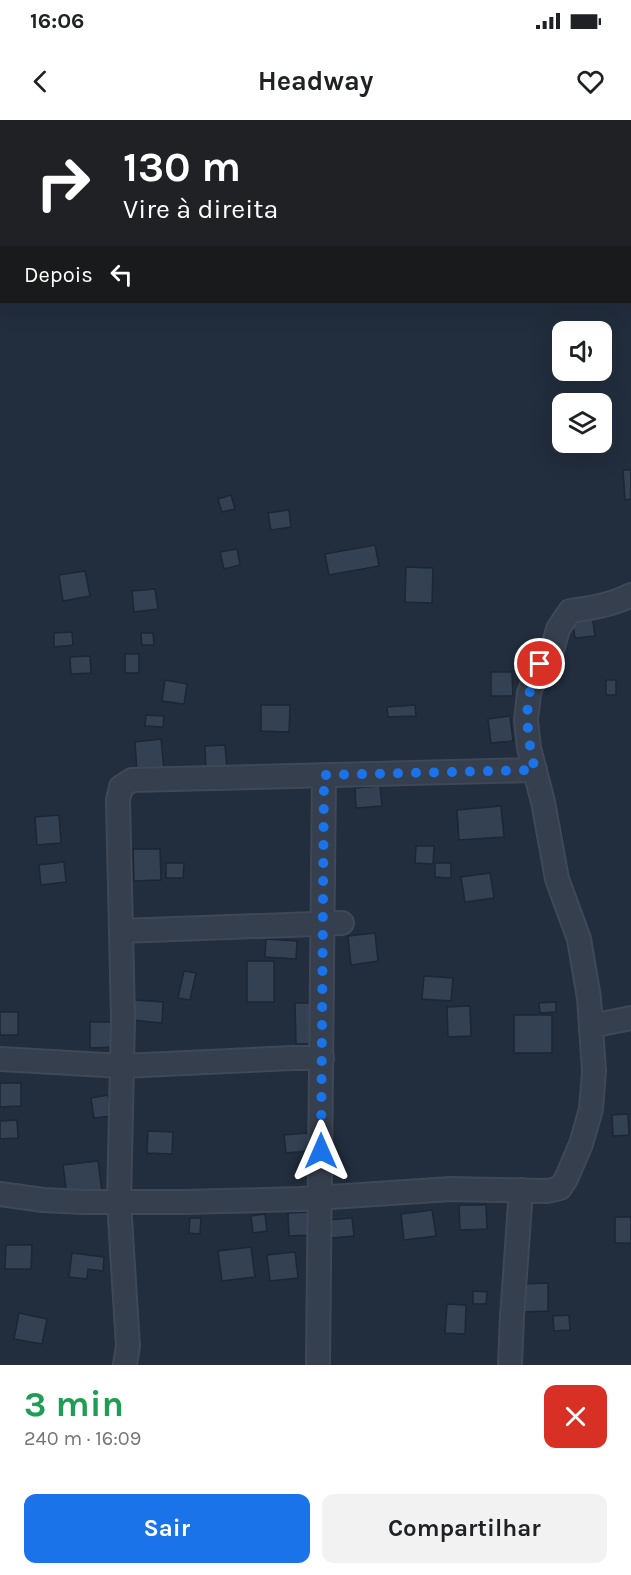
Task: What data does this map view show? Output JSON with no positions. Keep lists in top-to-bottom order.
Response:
{
  "page": {
    "status": "16:06",
    "header": "Headway",
    "turn": ["130 m", "Vire à direita"],
    "then": "Depois",
    "heading": ["3 min", "240 m · 16:09"],
    "buttons": ["Sair", "Compartilhar"]
  }
}
